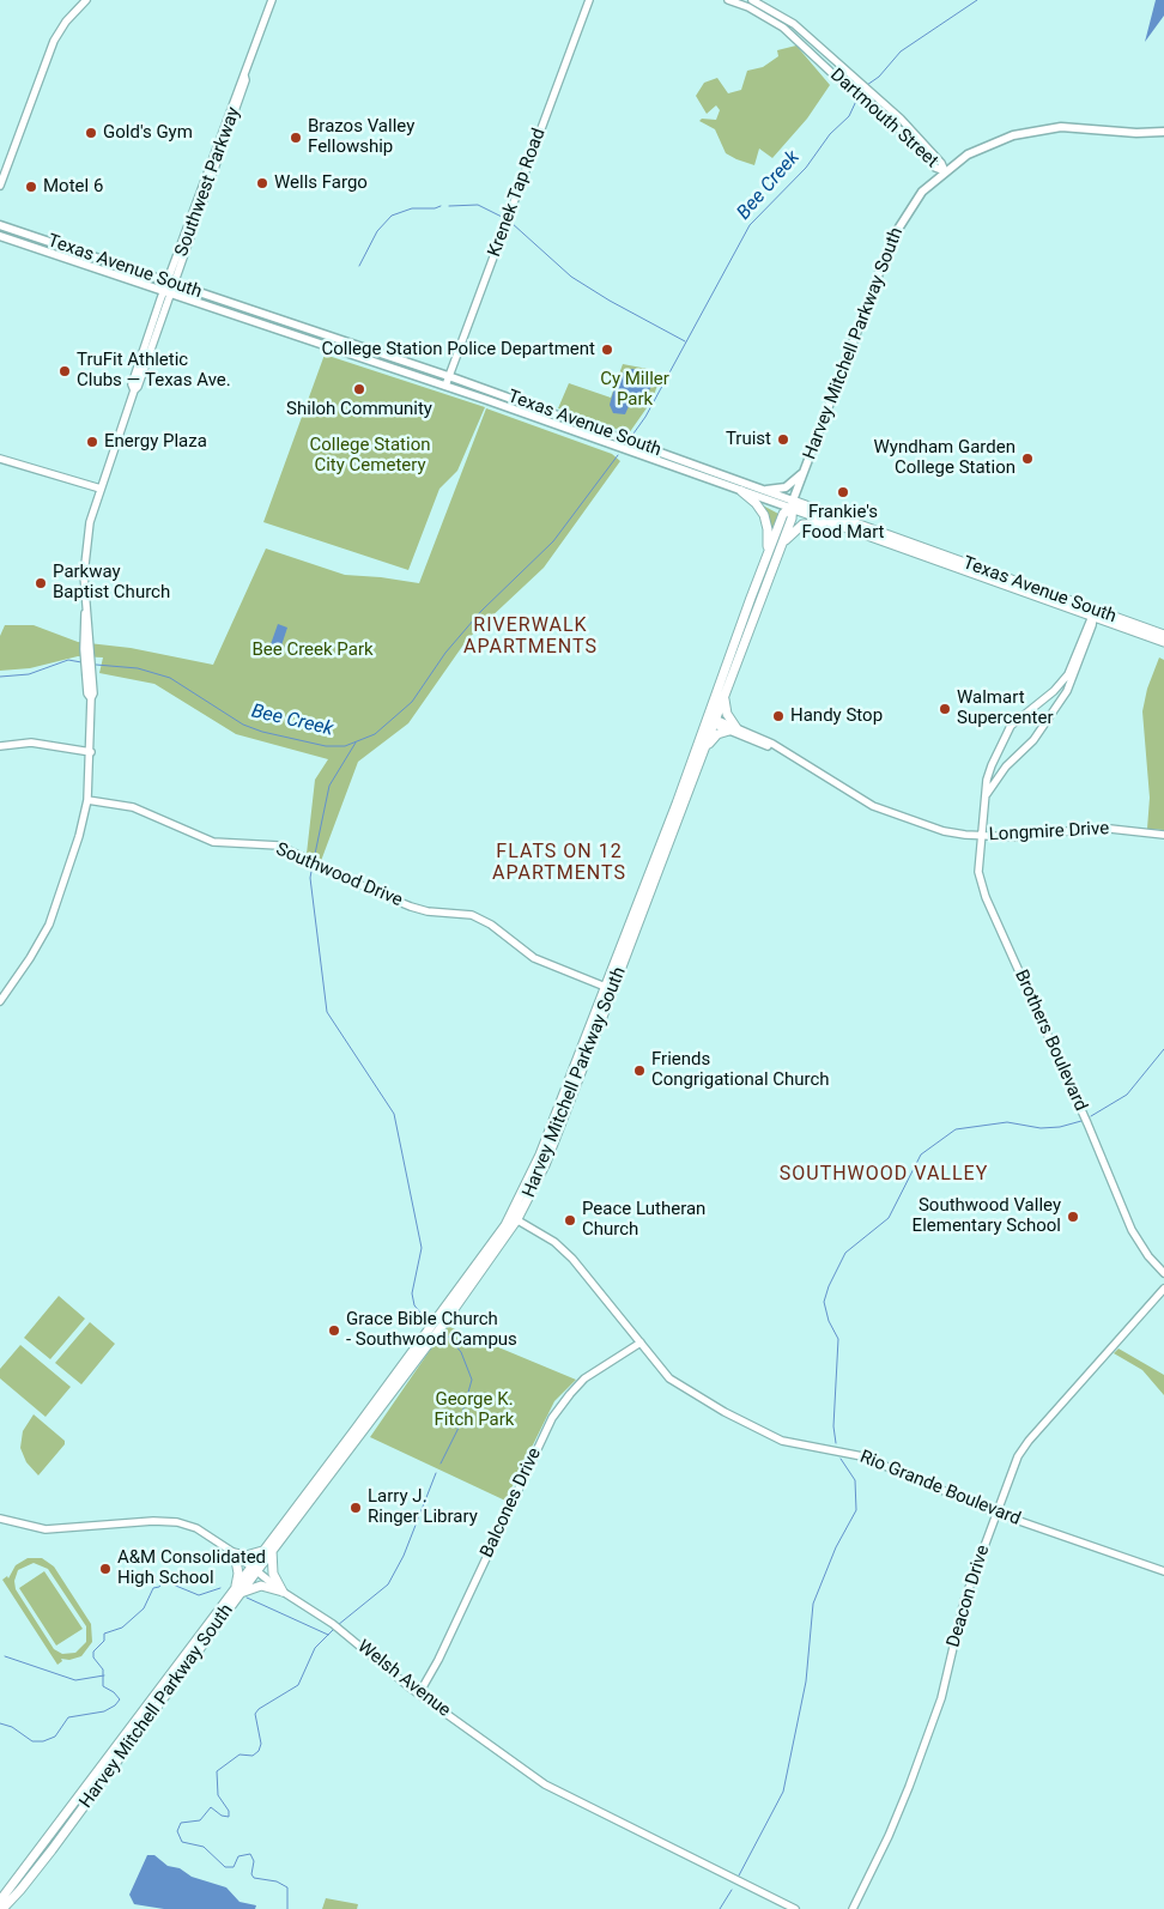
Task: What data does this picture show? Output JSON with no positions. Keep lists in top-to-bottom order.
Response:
{
  "streets": {
    "highway": ["Texas Avenue South", "Harvey Mitchell Parkway South"],
    "street": [
      "Dartmouth Street",
      "Southwest Parkway",
      "Krenek Tap Road",
      "Longmire Drive",
      "Southwood Drive",
      "Brothers Boulevard",
      "Rio Grande Boulevard",
      "Balcones Drive",
      "Deacon Drive",
      "Welsh Avenue"
    ]
  },
  "crossings": [
    ["Dartmouth Street", "Harvey Mitchell Parkway South"],
    ["Southwest Parkway", "Texas Avenue South"],
    ["Southwest Parkway", "Southwood Drive"],
    ["Krenek Tap Road", "Texas Avenue South"],
    ["Texas Avenue South", "Harvey Mitchell Parkway South"],
    ["Texas Avenue South", "Brothers Boulevard"],
    ["Harvey Mitchell Parkway South", "Longmire Drive"],
    ["Harvey Mitchell Parkway South", "Southwood Drive"],
    ["Harvey Mitchell Parkway South", "Rio Grande Boulevard"],
    ["Harvey Mitchell Parkway South", "Welsh Avenue"],
    ["Longmire Drive", "Brothers Boulevard"],
    ["Rio Grande Boulevard", "Balcones Drive"],
    ["Rio Grande Boulevard", "Deacon Drive"],
    ["Balcones Drive", "Welsh Avenue"]
  ],
  "districts": ["RIVERWALK APARTMENTS", "FLATS ON 12 APARTMENTS", "SOUTHWOOD VALLEY"],
  "water": ["Bee Creek"],
  "parks": [
    "Cy Miller Park",
    "College Station City Cemetery",
    "Bee Creek Park",
    "George K. Fitch Park"
  ],
  "places": [
    "Gold's Gym",
    "Brazos Valley Fellowship",
    "Wells Fargo",
    "Motel 6",
    "College Station Police Department",
    "TruFit Athletic Clubs — Texas Ave.",
    "Shiloh Community",
    "Truist",
    "Energy Plaza",
    "Wyndham Garden College Station",
    "Frankie's Food Mart",
    "Parkway Baptist Church",
    "Walmart Supercenter",
    "Handy Stop",
    "Friends Congrigational Church",
    "Southwood Valley Elementary School",
    "Peace Lutheran Church",
    "Grace Bible Church - Southwood Campus",
    "Larry J. Ringer Library",
    "A&M Consolidated High School"
  ]
}
